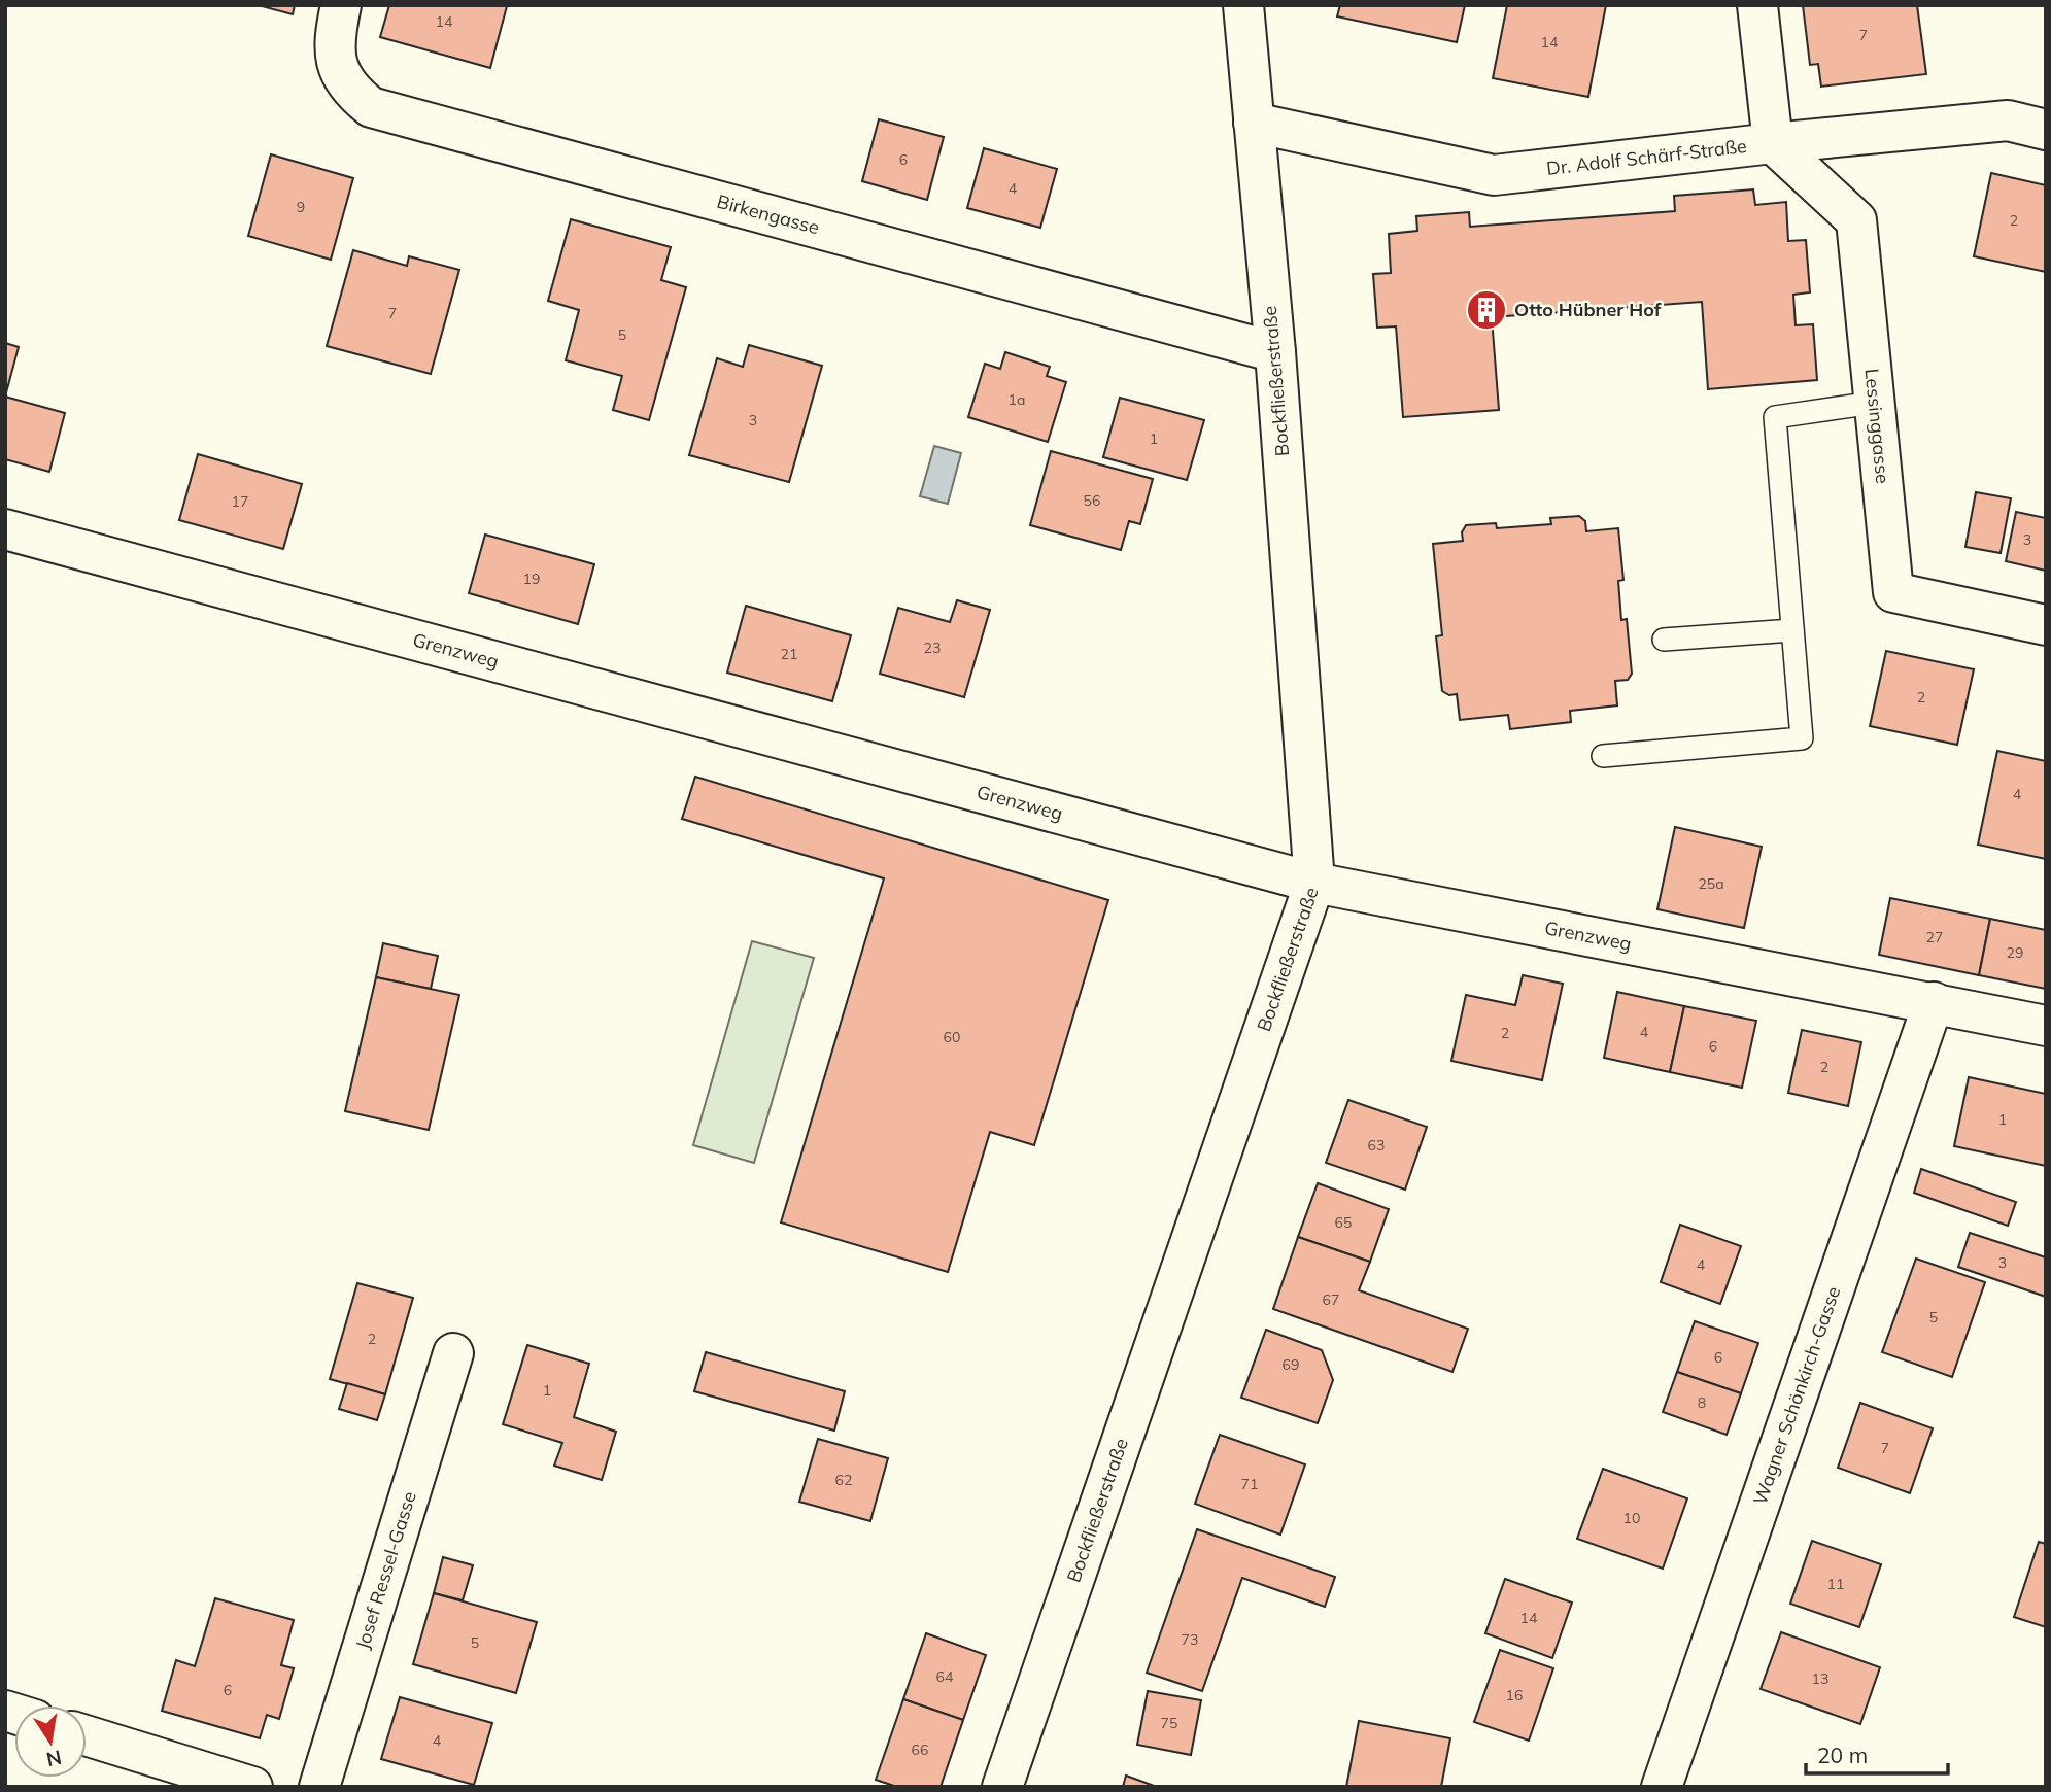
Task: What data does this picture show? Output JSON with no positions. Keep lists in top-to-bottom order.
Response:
{
  "streets": {
    "street": [
      "Dr. Adolf Schärf-Straße",
      "Birkengasse",
      "Bockfließerstraße",
      "Lessinggasse",
      "Grenzweg",
      "Wagner Schönkirch-Gasse",
      "Josef Ressel-Gasse"
    ]
  },
  "crossings": [
    ["Dr. Adolf Schärf-Straße", "Bockfließerstraße"],
    ["Dr. Adolf Schärf-Straße", "Lessinggasse"],
    ["Birkengasse", "Bockfließerstraße"],
    ["Bockfließerstraße", "Grenzweg"],
    ["Grenzweg", "Wagner Schönkirch-Gasse"]
  ],
  "places": {
    "building": ["Otto Hübner Hof"]
  },
  "house_numbers": [
    "14",
    "7",
    "14",
    "6",
    "4",
    "9",
    "2",
    "7",
    "5",
    "1a",
    "3",
    "1",
    "56",
    "17",
    "3",
    "19",
    "23",
    "21",
    "2",
    "4",
    "25a",
    "27",
    "29",
    "4",
    "2",
    "60",
    "6",
    "2",
    "1",
    "63",
    "65",
    "3",
    "4",
    "67",
    "5",
    "2",
    "6",
    "69",
    "1",
    "8",
    "7",
    "62",
    "71",
    "10",
    "11",
    "14",
    "73",
    "5",
    "64",
    "13",
    "6",
    "16",
    "75",
    "4",
    "66"
  ],
  "scale_bar": "20 m",
  "north": "bottom"
}
